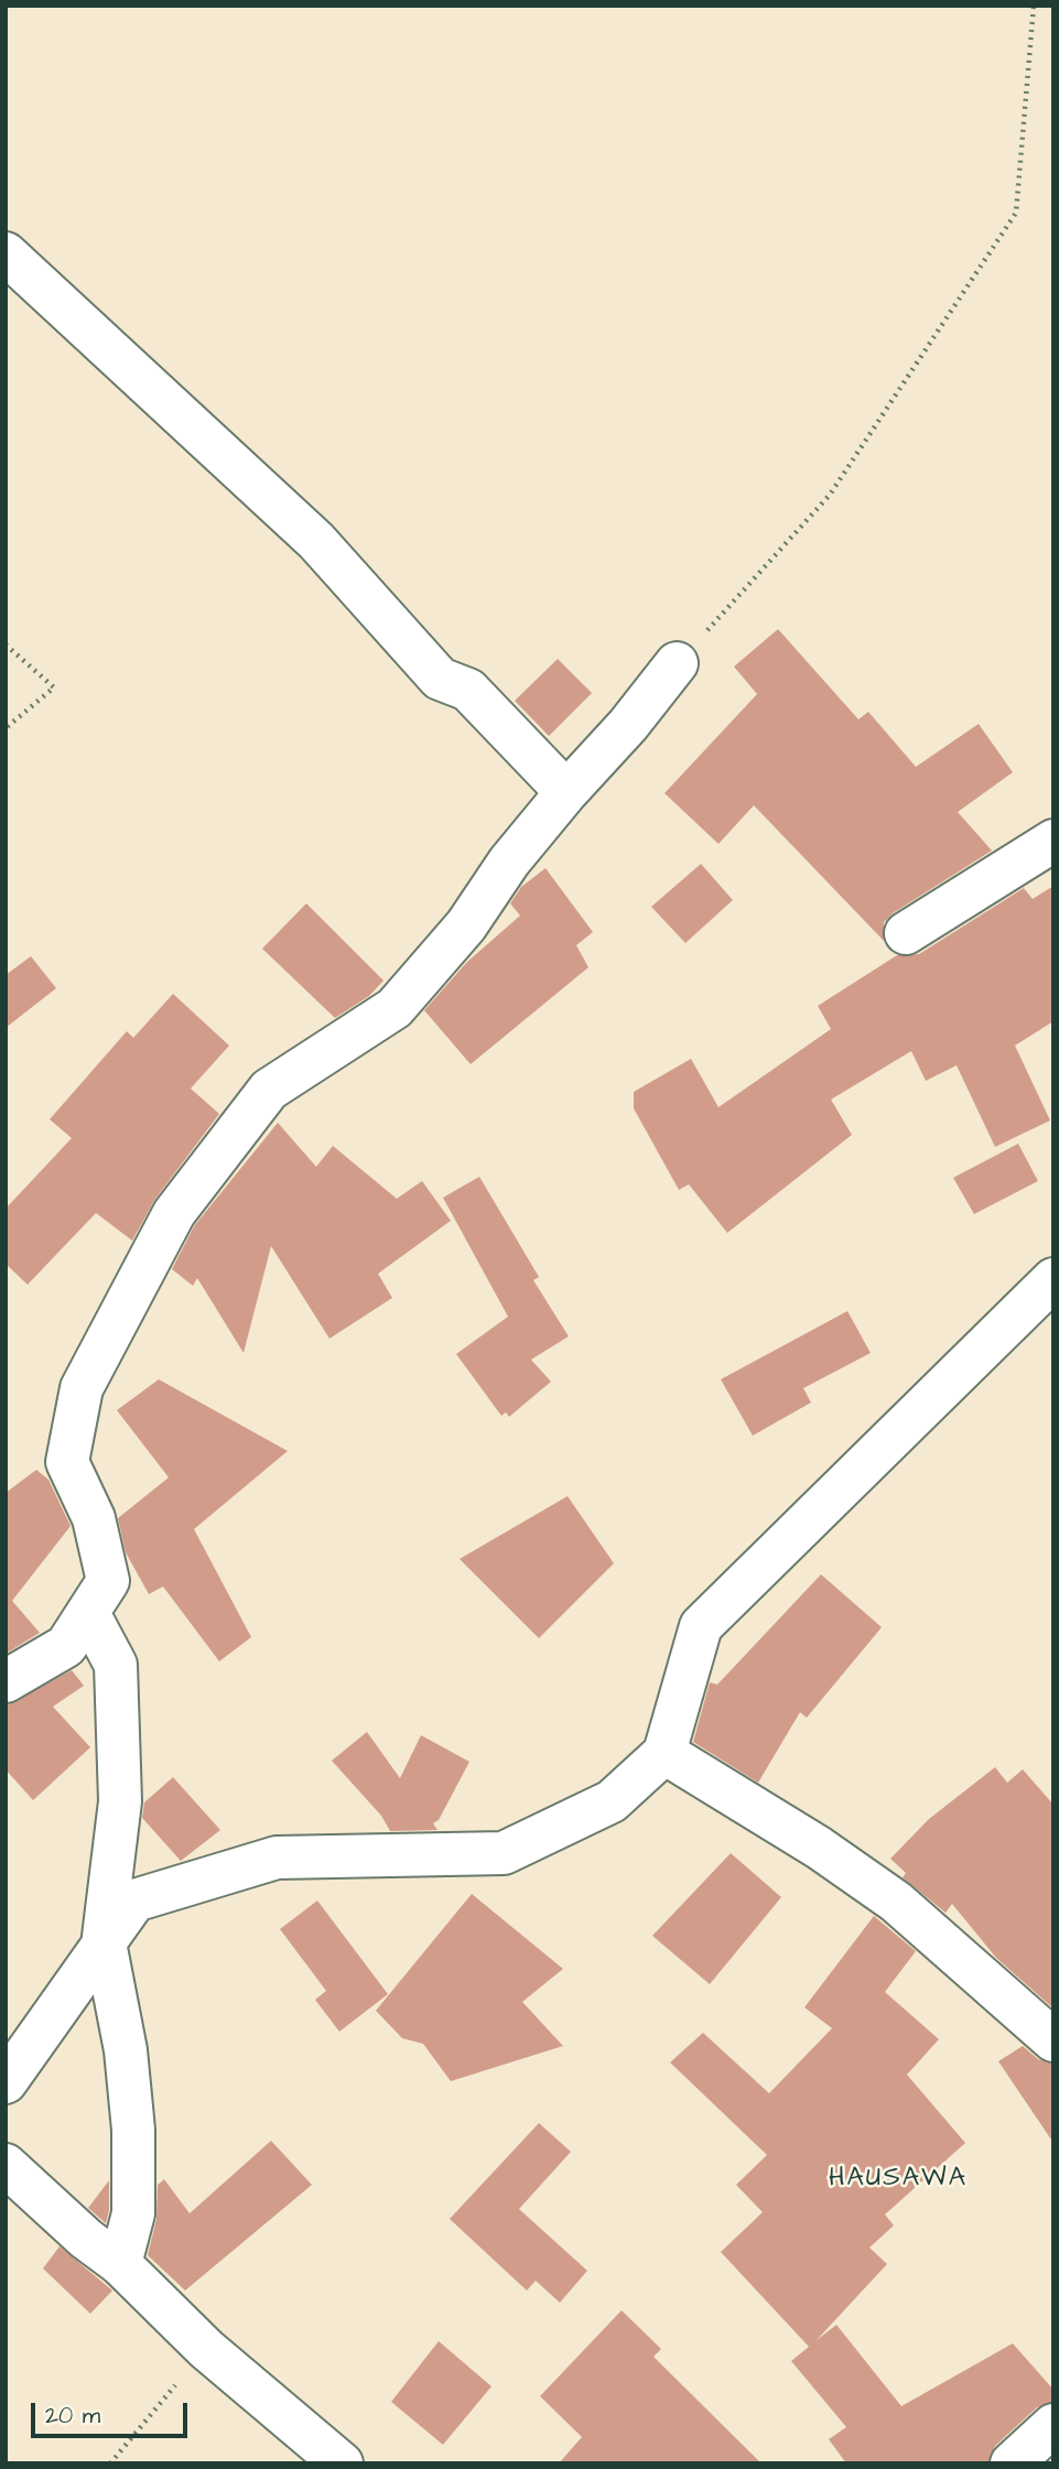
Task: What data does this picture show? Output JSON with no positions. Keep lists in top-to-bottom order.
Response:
{
  "districts": ["HAUSAWA"],
  "scale_bar": "20 m"
}
